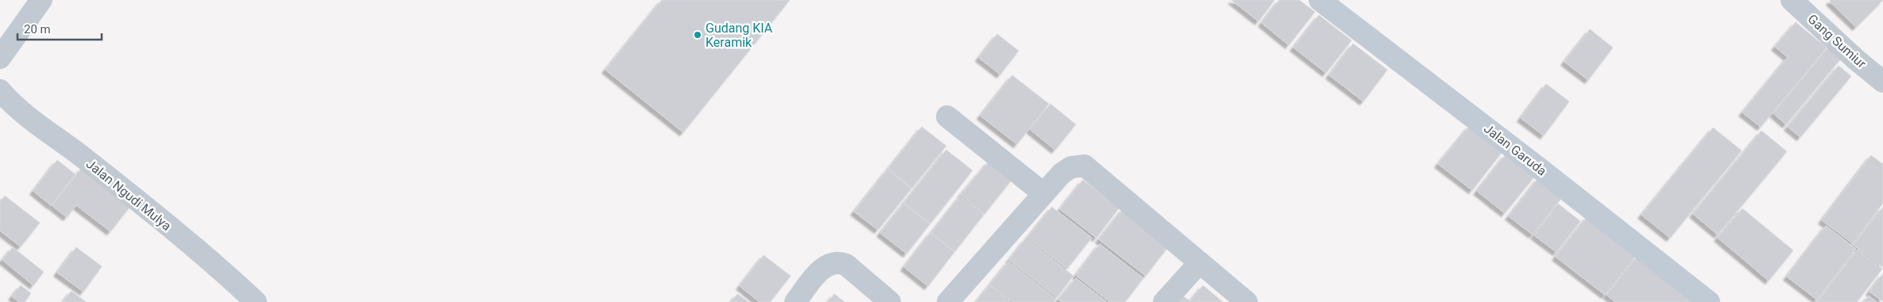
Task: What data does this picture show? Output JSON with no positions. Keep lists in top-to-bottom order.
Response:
{
  "streets": {
    "main road": ["Jalan Garuda"],
    "street": ["Gang Sumiur", "Jalan Ngudi Mulya"]
  },
  "places": ["Gudang KIA Keramik"],
  "scale_bar": "20 m"
}
